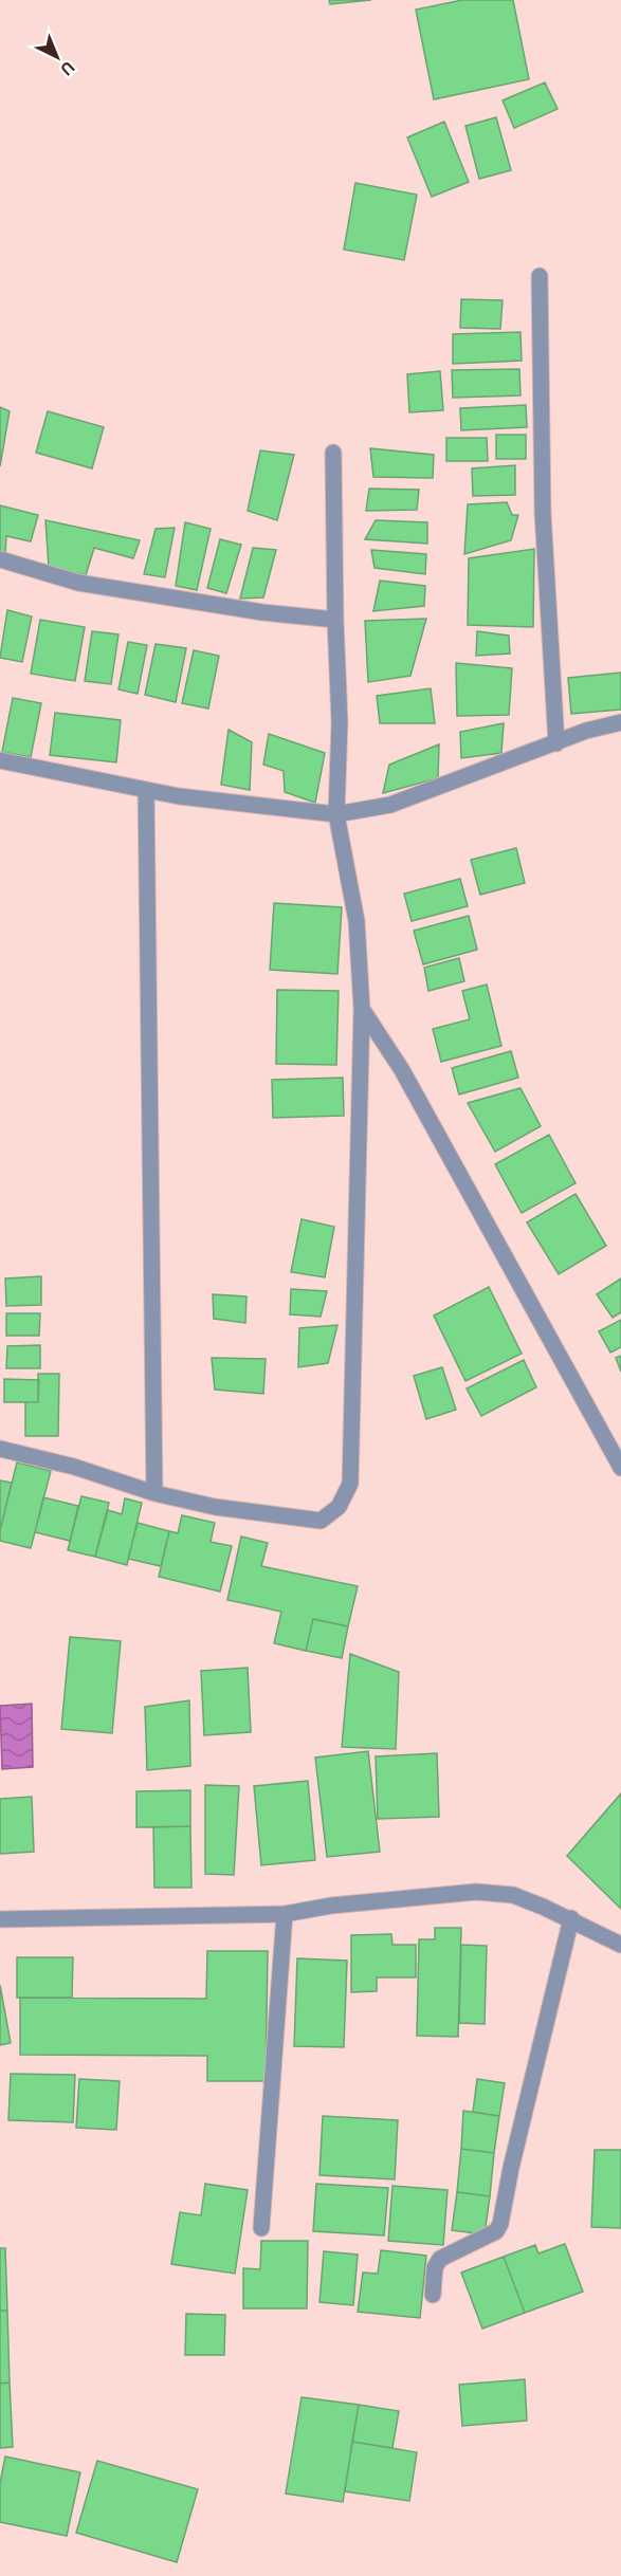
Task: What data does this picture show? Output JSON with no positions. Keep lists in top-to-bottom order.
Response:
{
  "north": "bottom right"
}
